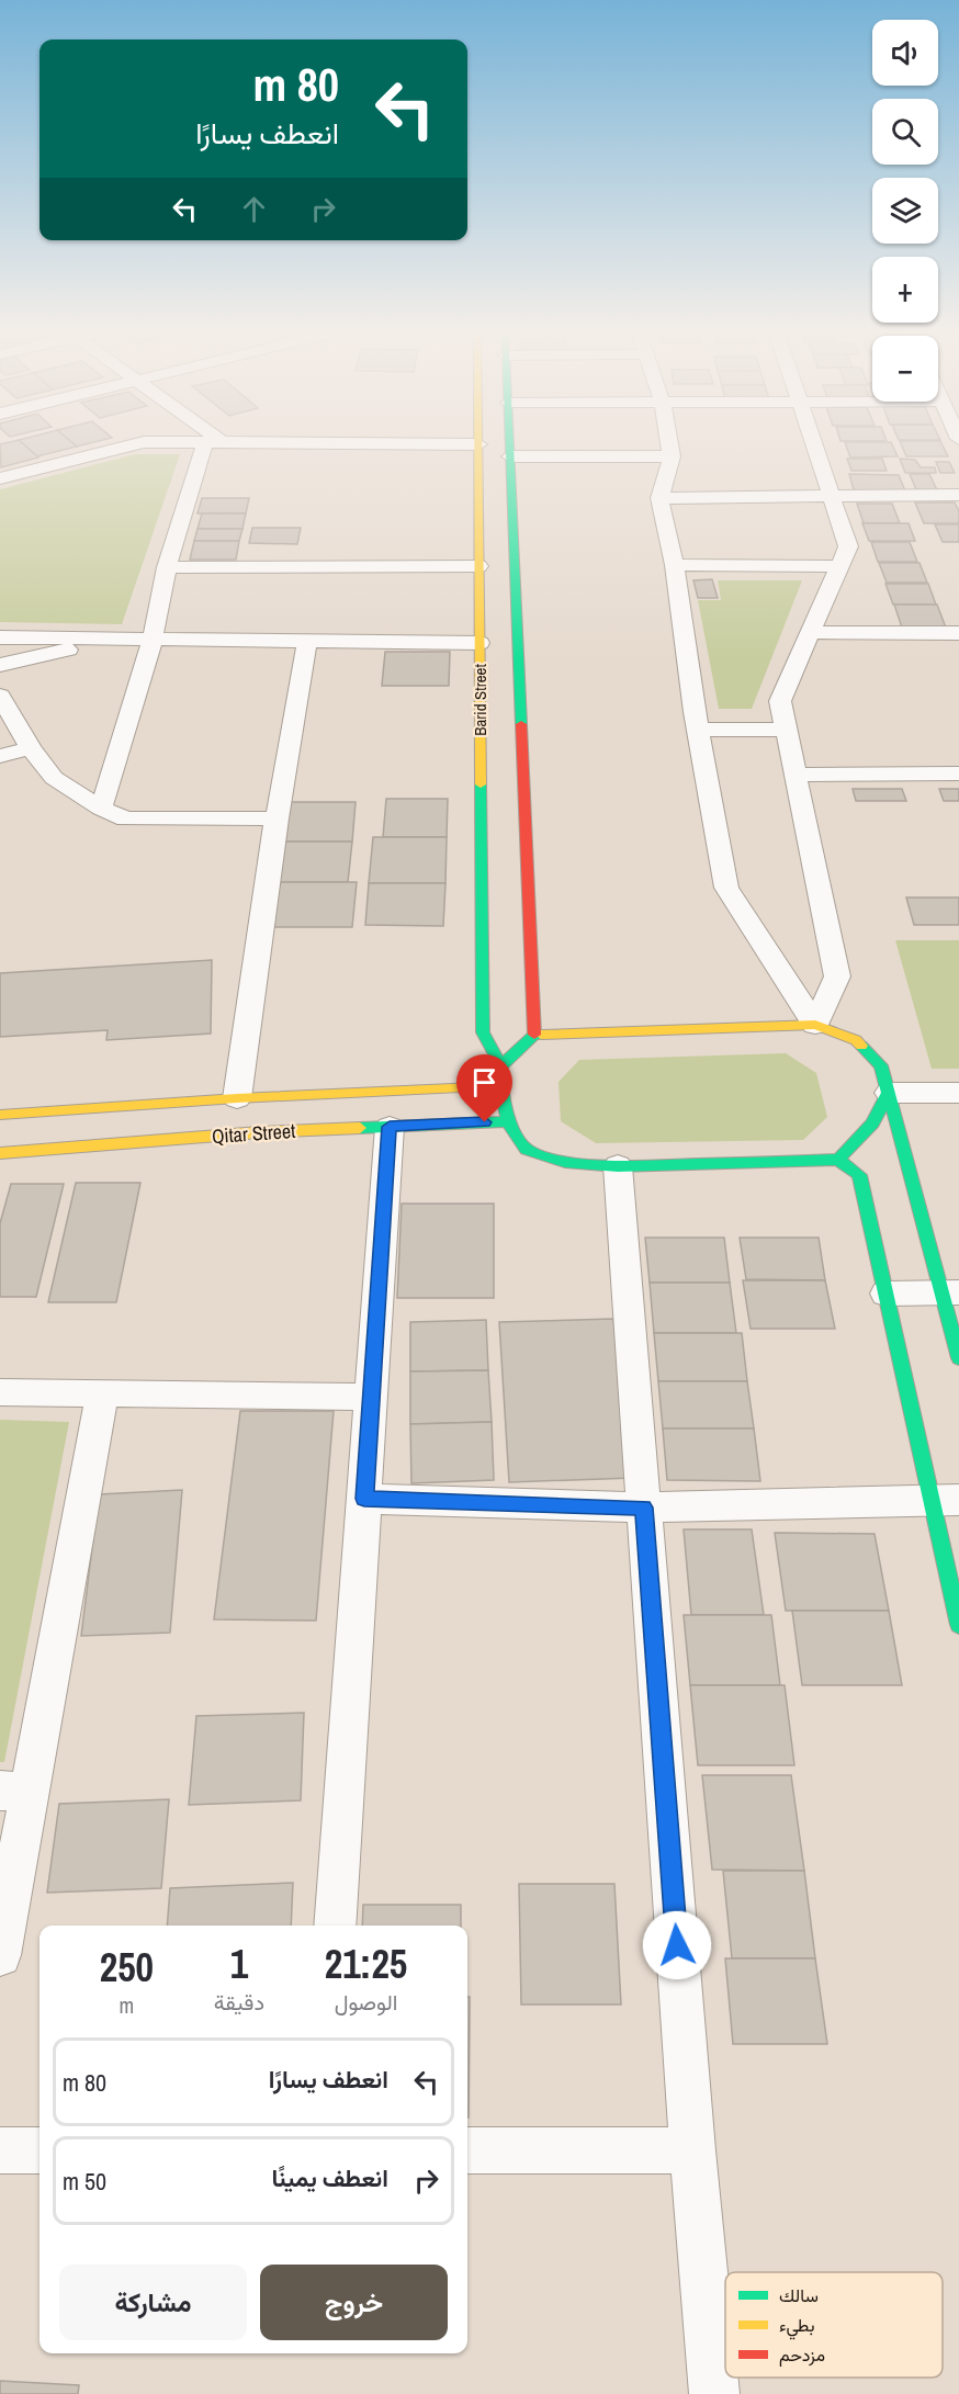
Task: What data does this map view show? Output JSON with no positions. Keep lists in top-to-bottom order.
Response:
{
  "streets": {
    "main road": ["Barid Street", "Qitar Street"]
  },
  "legend": ["سالك", "بطيء", "مزدحم"],
  "page": {
    "map_buttons": ["+", "−"],
    "turn": ["80 m", "انعطف يسارًا"],
    "eta": [
      "21:25",
      "الوصول",
      "1",
      "دقيقة",
      "250",
      "m"
    ],
    "list": [
      {
        "name": "انعطف يسارًا",
        "value": "80 m"
      },
      {
        "name": "انعطف يمينًا",
        "value": "50 m"
      }
    ],
    "buttons": ["خروج", "مشاركة"]
  }
}
